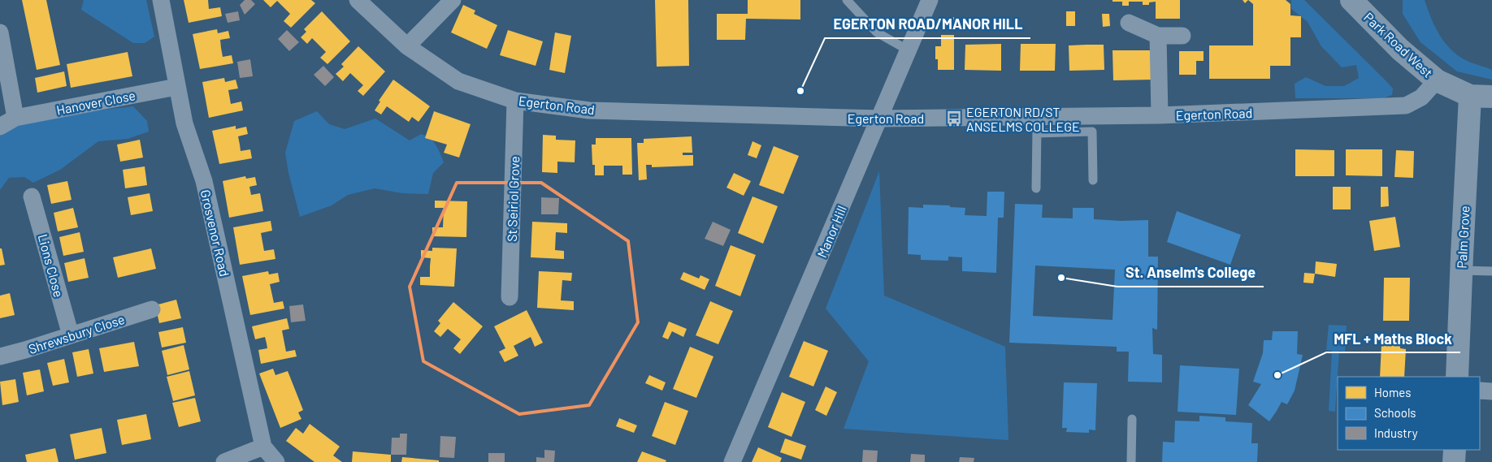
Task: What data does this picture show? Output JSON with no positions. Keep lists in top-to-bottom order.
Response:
{
  "streets": {
    "street": [
      "Park Road West",
      "Hanover Close",
      "Egerton Road",
      "St Seiriol Grove",
      "Manor Hill",
      "Grosvenor Road",
      "Palm Grove",
      "Lions Close",
      "Shrewsbury Close"
    ]
  },
  "crossings": [
    ["Park Road West", "Egerton Road"],
    ["Park Road West", "Palm Grove"],
    ["Hanover Close", "Grosvenor Road"],
    ["Egerton Road", "St Seiriol Grove"],
    ["Egerton Road", "Manor Hill"],
    ["Lions Close", "Shrewsbury Close"]
  ],
  "places": {
    "other": ["EGERTON ROAD/MANOR HILL", "St. Anselm's College", "MFL + Maths Block"],
    "bus stop": ["EGERTON RD/ST ANSELMS COLLEGE"]
  },
  "legend": ["Homes", "Schools", "Industry"]
}
